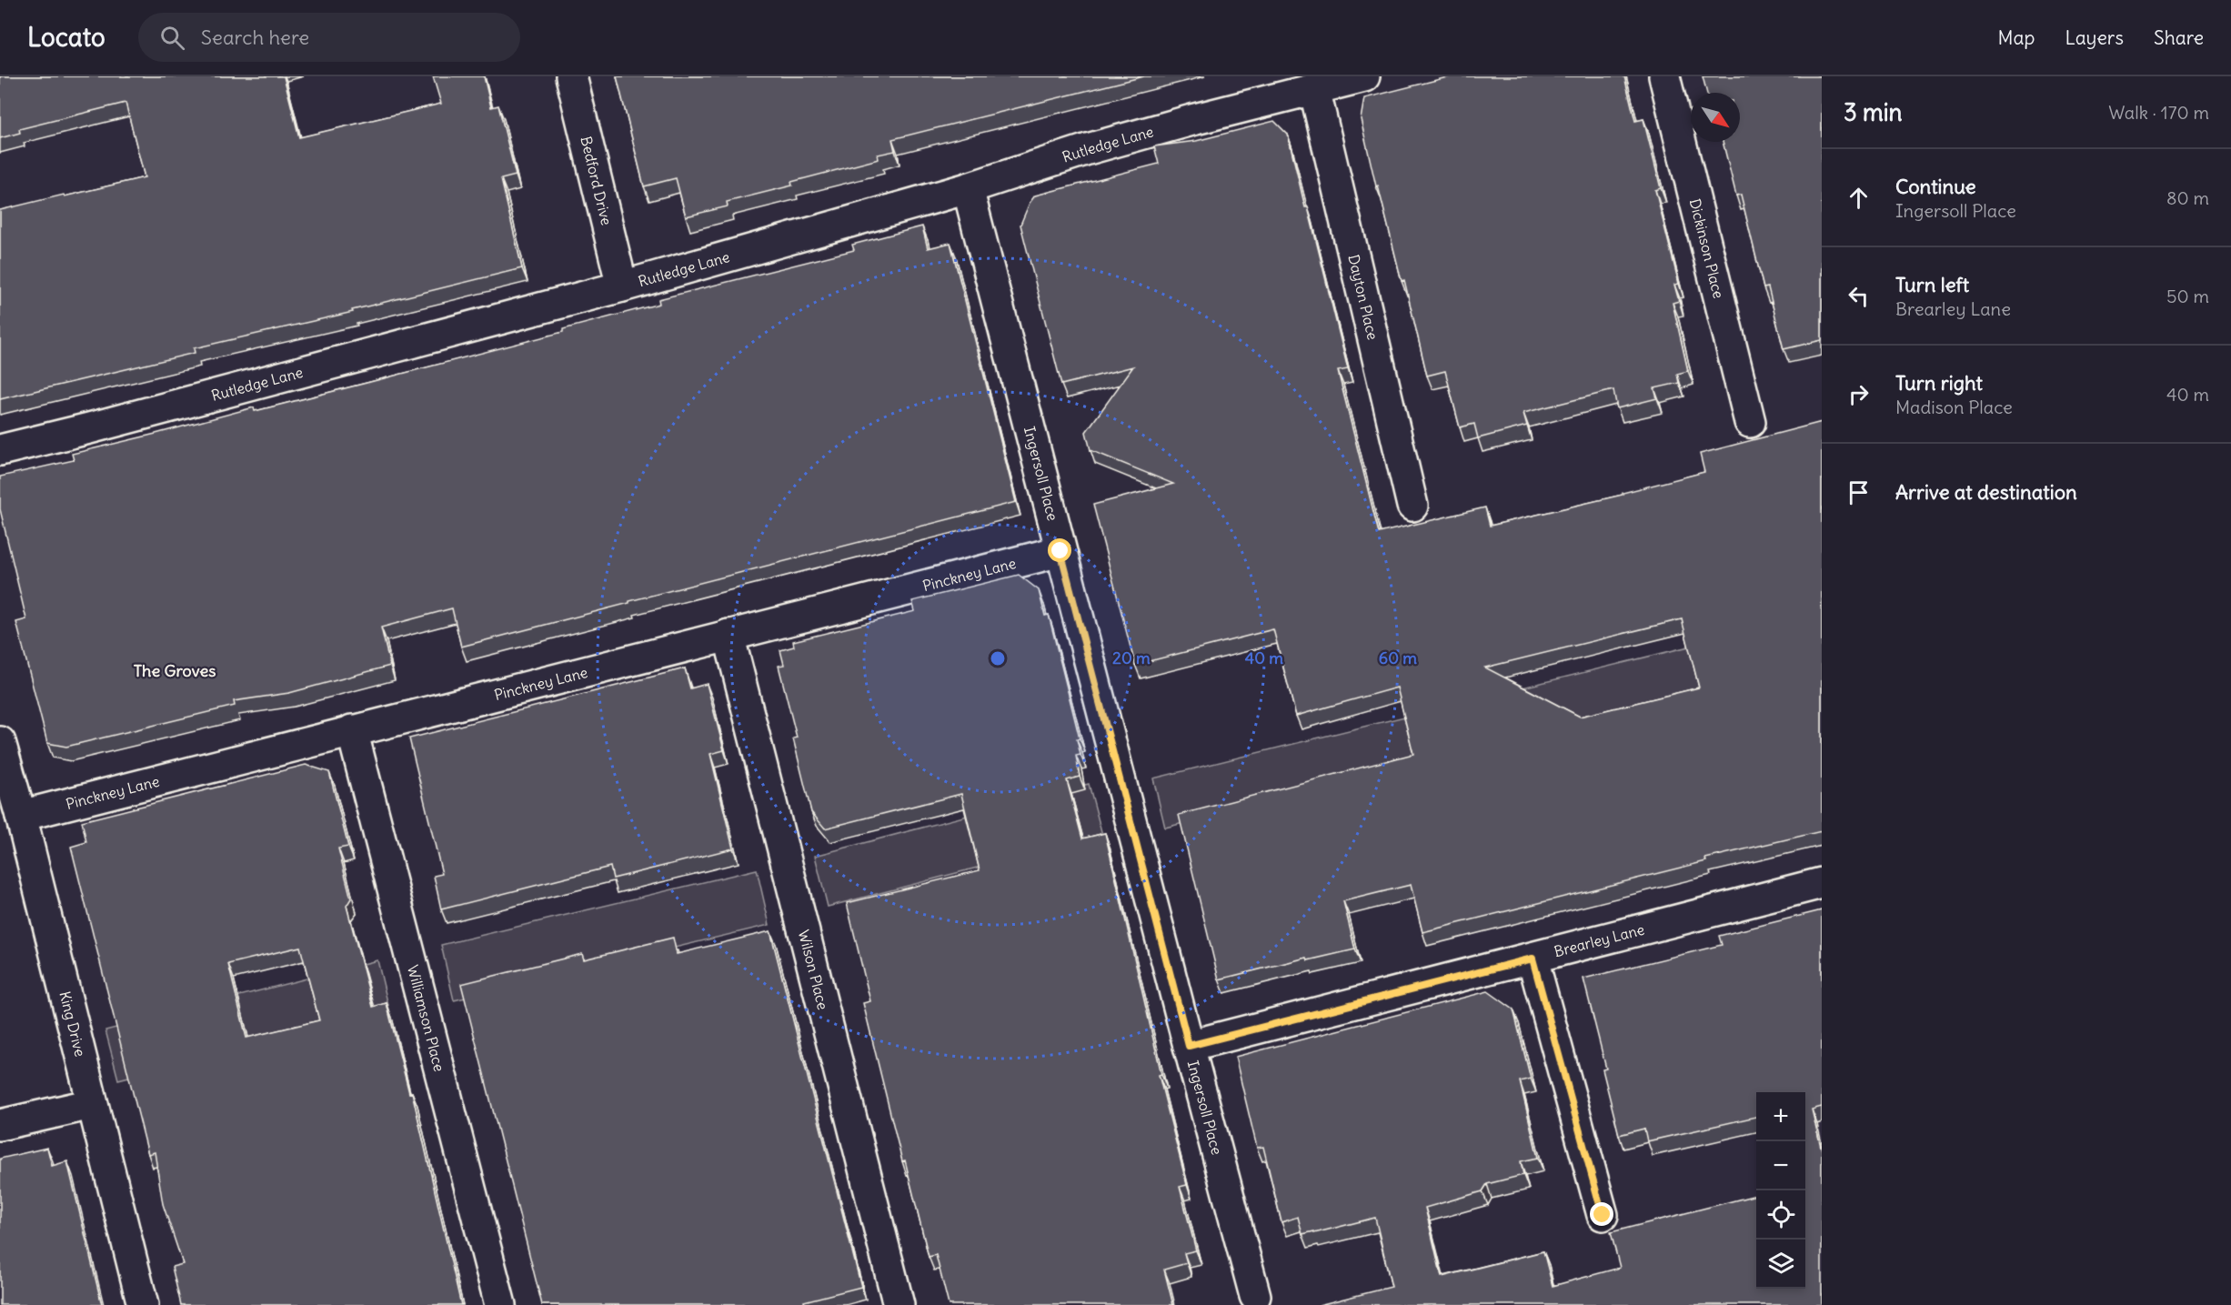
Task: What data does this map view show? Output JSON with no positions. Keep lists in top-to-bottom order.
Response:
{
  "streets": {
    "street": [
      "Rutledge Lane",
      "Bedford Drive",
      "Dickinson Place",
      "Dayton Place",
      "Ingersoll Place",
      "Pinckney Lane",
      "Brearley Lane",
      "Wilson Place",
      "Williamson Place",
      "King Drive"
    ]
  },
  "crossings": [
    ["Rutledge Lane", "Bedford Drive"],
    ["Rutledge Lane", "Dayton Place"],
    ["Rutledge Lane", "Ingersoll Place"],
    ["Ingersoll Place", "Pinckney Lane"],
    ["Ingersoll Place", "Brearley Lane"],
    ["Pinckney Lane", "Wilson Place"],
    ["Pinckney Lane", "Williamson Place"],
    ["Pinckney Lane", "King Drive"]
  ],
  "districts": ["The Groves"],
  "north": "bottom right",
  "page": {
    "header": "Locato",
    "search": "Search here",
    "nav": ["Map", "Layers", "Share"],
    "heading": ["3 min", "Walk · 170 m"],
    "list": [
      ["Continue", "Ingersoll Place", "80 m"],
      ["Turn left", "Brearley Lane", "50 m"],
      ["Turn right", "Madison Place", "40 m"],
      "Arrive at destination"
    ],
    "map_buttons": ["+", "−"]
  },
  "rings": ["20 m", "40 m", "60 m"]
}
